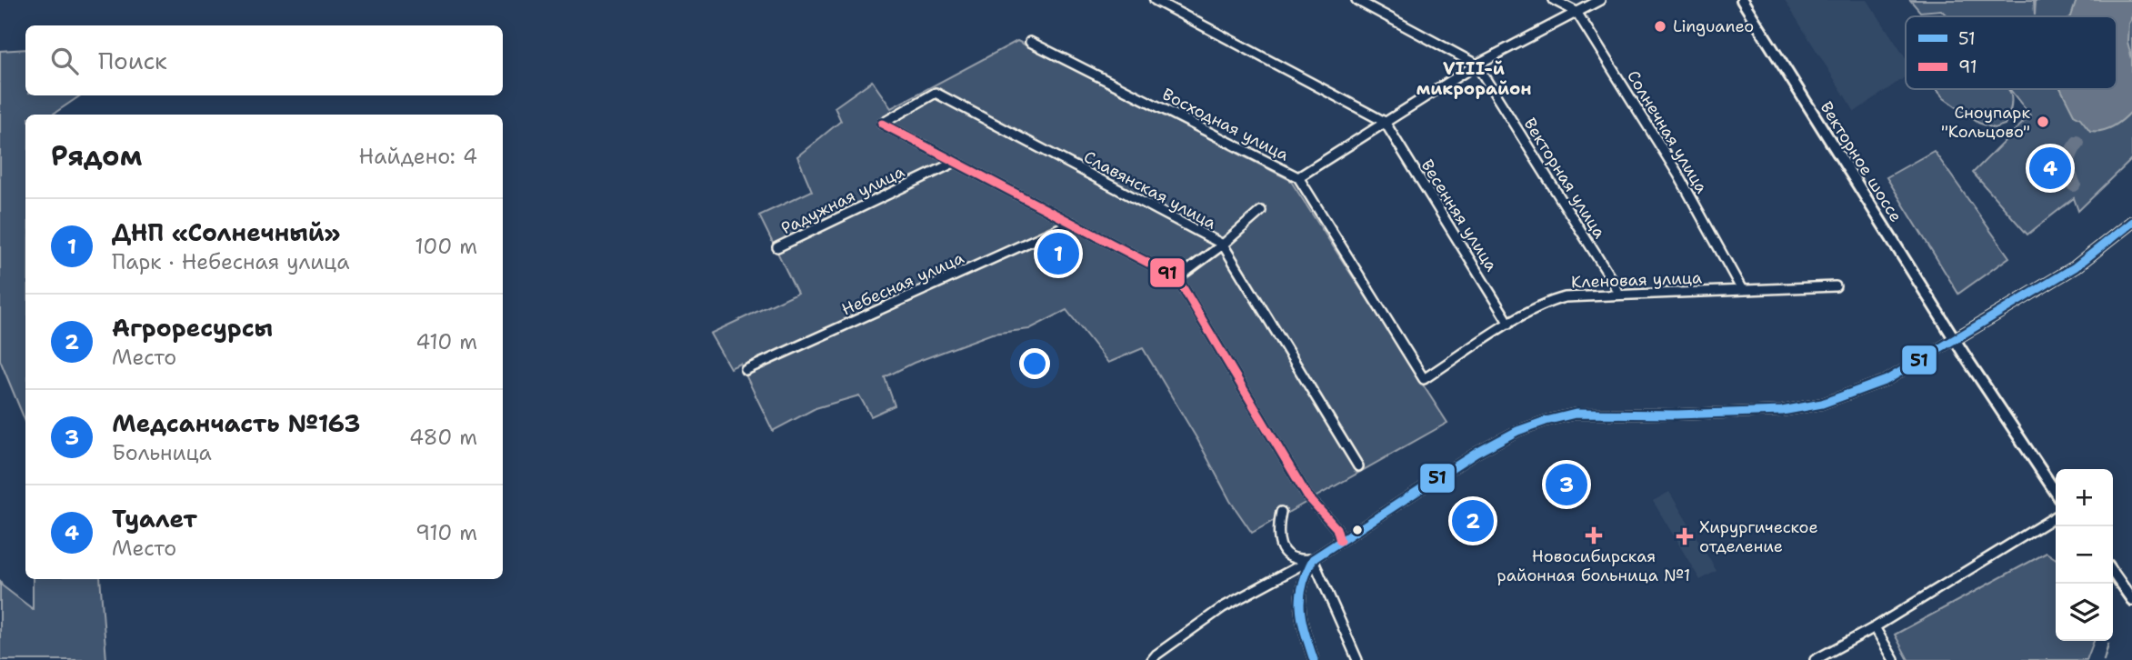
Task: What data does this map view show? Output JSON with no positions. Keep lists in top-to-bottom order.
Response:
{
  "streets": {
    "main road": ["Векторное шоссе"],
    "street": [
      "Восходная улица",
      "Солнечная улица",
      "Векторная улица",
      "Славянская улица",
      "Радужная улица",
      "Весенняя улица",
      "Кленовая улица",
      "Небесная улица"
    ]
  },
  "crossings": [
    ["Восходная улица", "Кленовая улица"],
    ["Солнечная улица", "Кленовая улица"],
    ["Векторная улица", "Кленовая улица"],
    ["Славянская улица", "Радужная улица"],
    ["Весенняя улица", "Кленовая улица"]
  ],
  "districts": ["VIII-й микрорайон"],
  "places": {
    "other": ["Linguaneo", "Сноупарк \"Кольцово\""],
    "health": ["Новосибирская районная больница №1", "Хирургическое отделение"]
  },
  "lines": ["transit line 91", "transit line 51"],
  "legend": ["51", "91"],
  "page": {
    "search": "Поиск",
    "heading": ["Рядом", "Найдено: 4"],
    "pins": [
      "4",
      "1",
      "3",
      "2"
    ],
    "list": [
      {
        "mark": "1",
        "name": "ДНП «Солнечный»",
        "note": "Парк · Небесная улица",
        "value": "100 m"
      },
      {
        "mark": "2",
        "name": "Агроресурсы",
        "note": "Место",
        "value": "410 m"
      },
      {
        "mark": "3",
        "name": "Медсанчасть №163",
        "note": "Больница",
        "value": "480 m"
      },
      {
        "mark": "4",
        "name": "Туалет",
        "note": "Место",
        "value": "910 m"
      }
    ],
    "map_buttons": ["+", "−"]
  }
}
